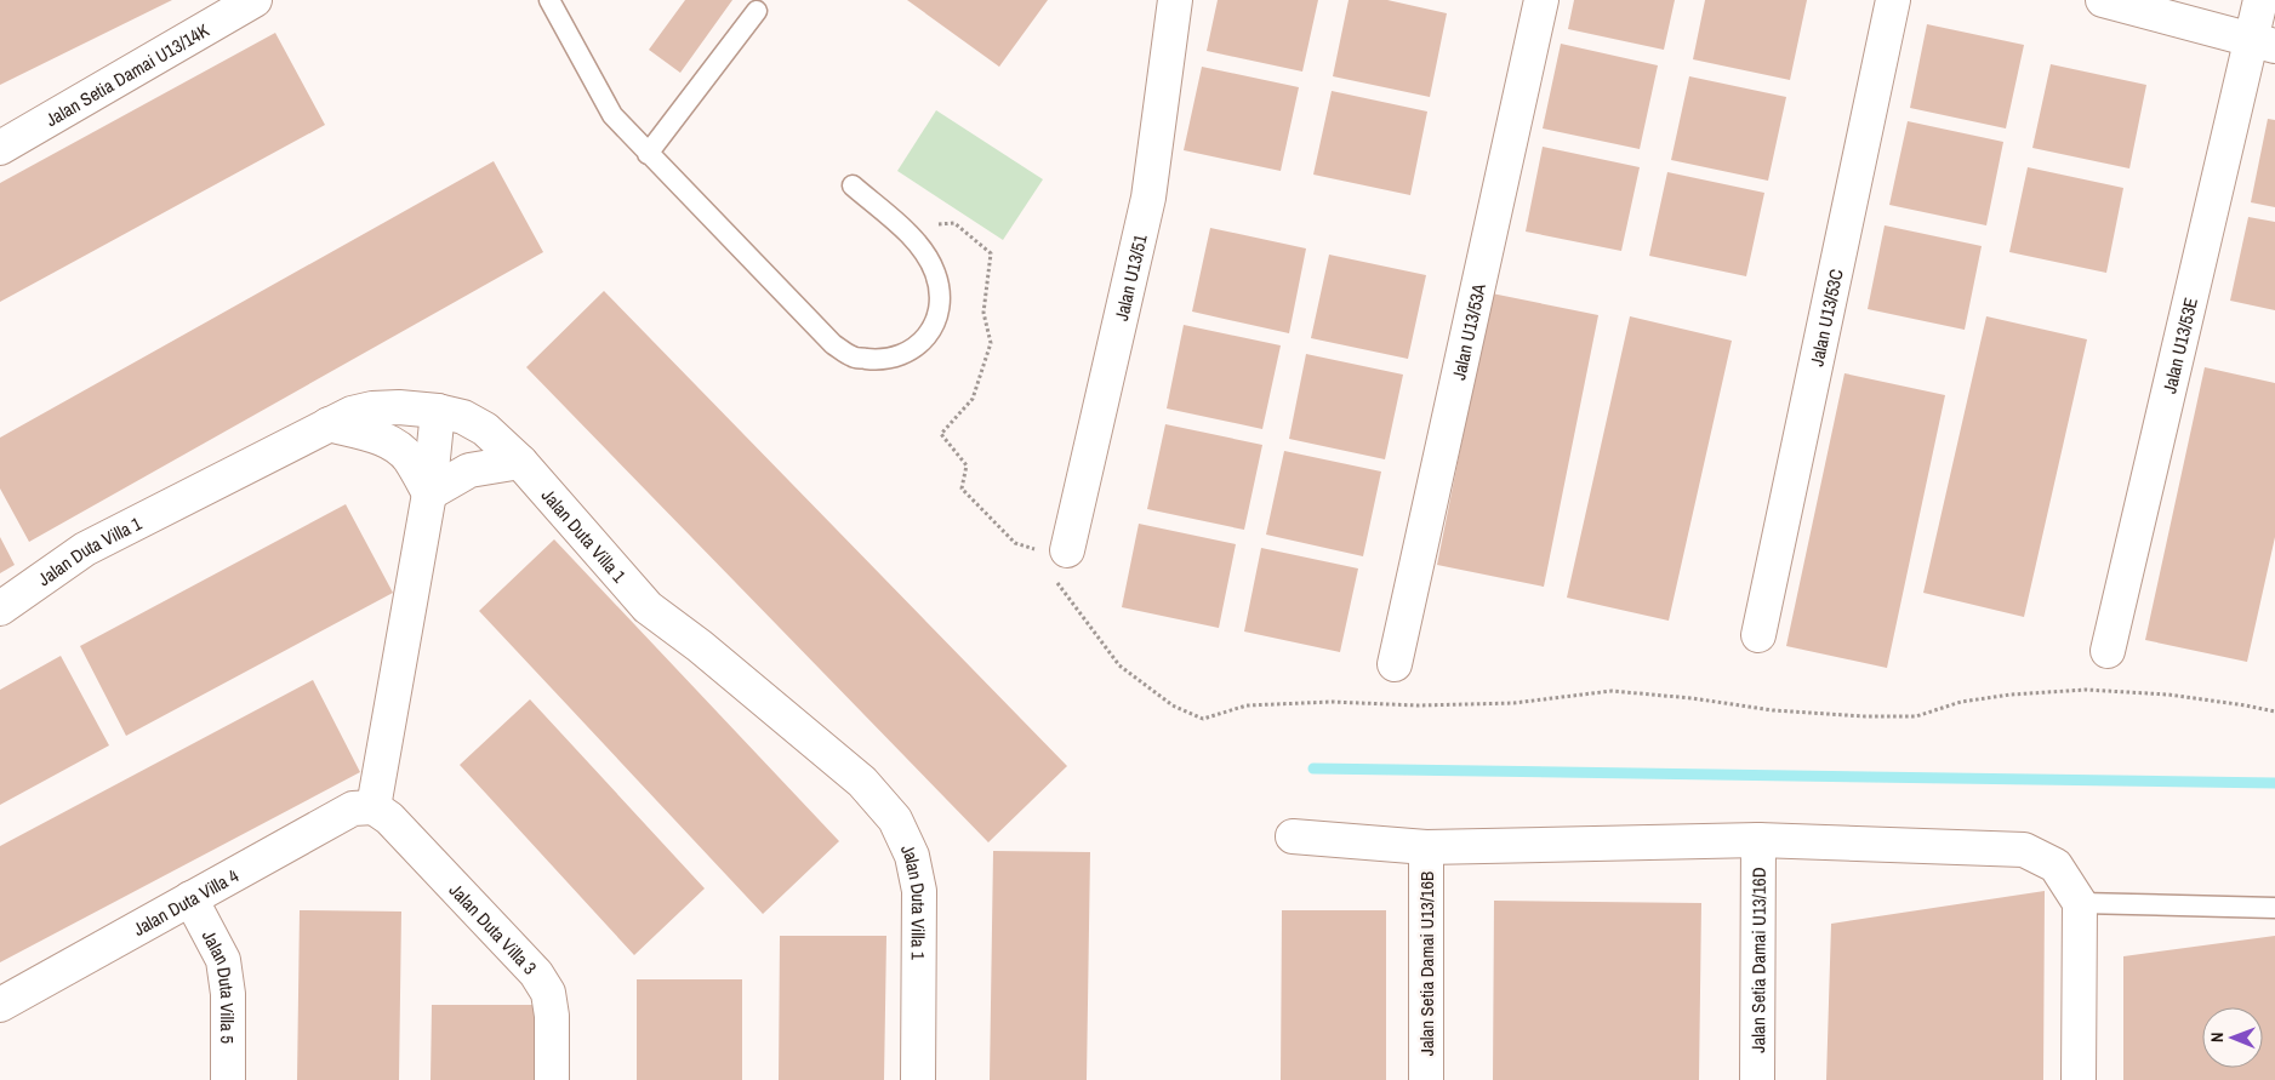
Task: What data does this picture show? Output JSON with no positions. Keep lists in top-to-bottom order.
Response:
{
  "streets": {
    "street": [
      "Jalan Setia Damai U13/14K",
      "Jalan U13/51",
      "Jalan U13/53C",
      "Jalan U13/53A",
      "Jalan U13/53E",
      "Jalan Duta Villa 1",
      "Jalan Duta Villa 4",
      "Jalan Duta Villa 3",
      "Jalan Setia Damai U13/16D",
      "Jalan Setia Damai U13/16B",
      "Jalan Duta Villa 5"
    ]
  },
  "crossings": [
    ["Jalan Duta Villa 4", "Jalan Duta Villa 3"],
    ["Jalan Duta Villa 4", "Jalan Duta Villa 5"]
  ],
  "north": "left"
}
